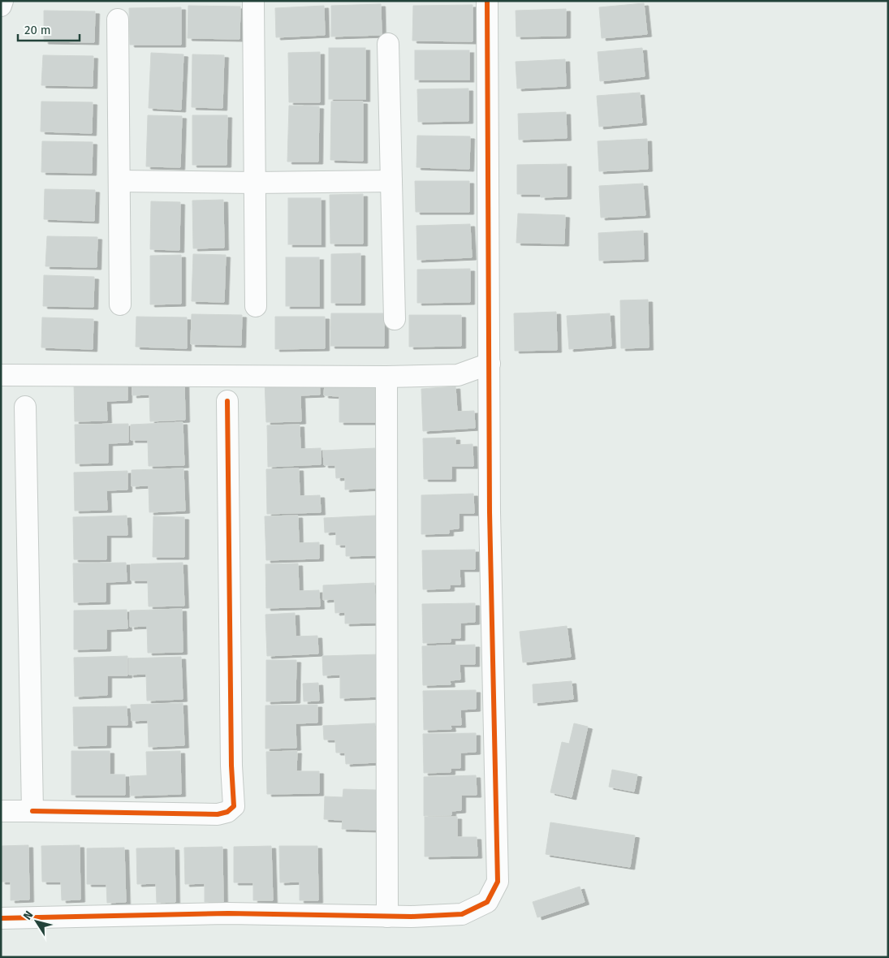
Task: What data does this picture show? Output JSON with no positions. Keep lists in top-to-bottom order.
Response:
{
  "scale_bar": "20 m",
  "north": "top left"
}
